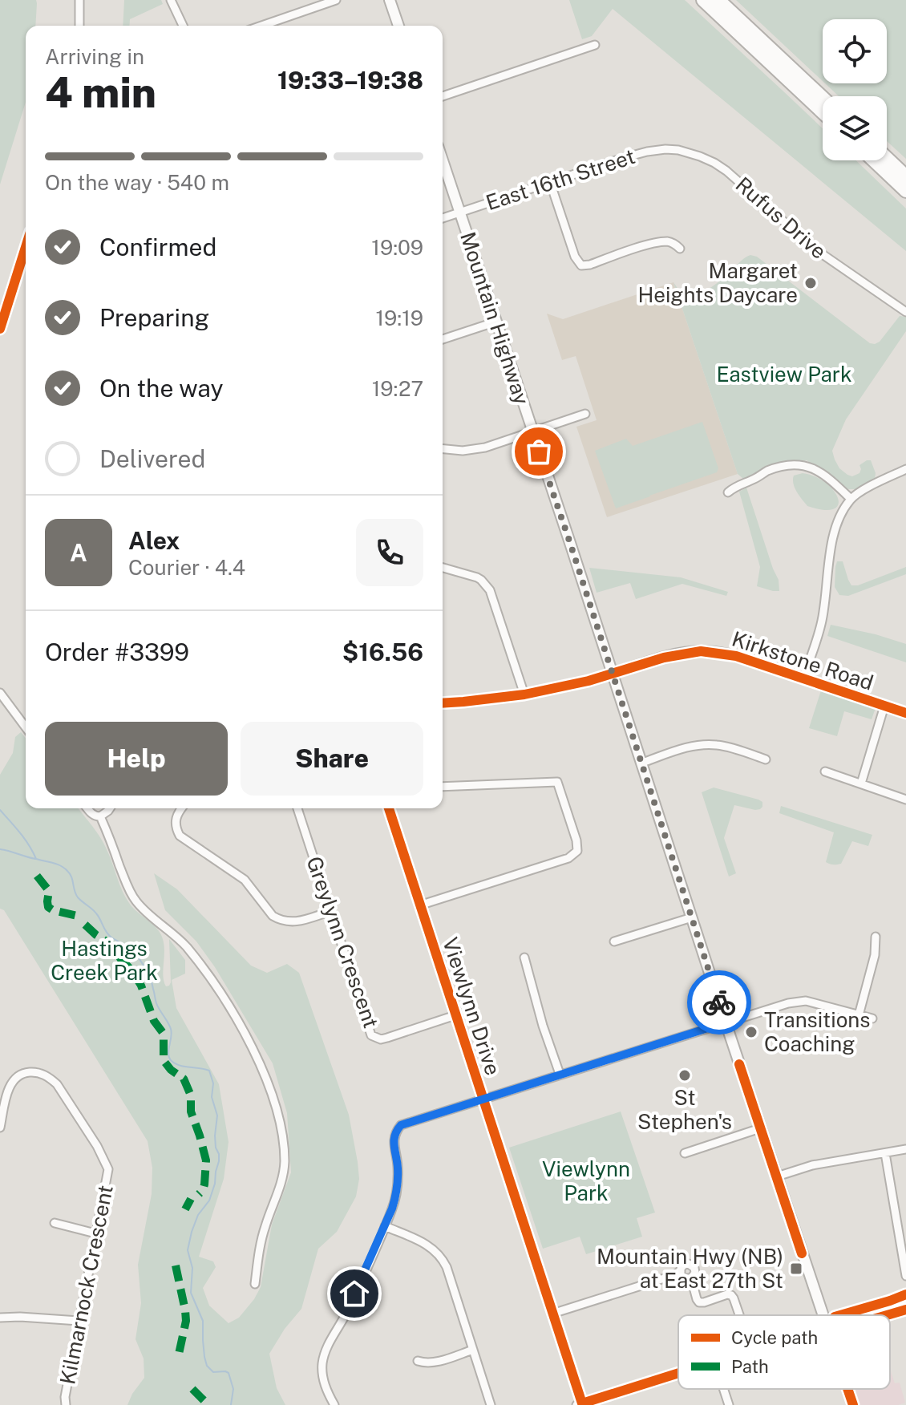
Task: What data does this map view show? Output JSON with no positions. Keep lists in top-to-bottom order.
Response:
{
  "streets": {
    "main road": ["Mountain Highway", "Kirkstone Road"],
    "street": [
      "East 16th Street",
      "Rufus Drive",
      "Greylynn Crescent",
      "Viewlynn Drive",
      "Kilmarnock Crescent"
    ]
  },
  "crossings": [
    ["East 16th Street", "Rufus Drive"],
    ["East 16th Street", "Mountain Highway"],
    ["Mountain Highway", "Kirkstone Road"],
    ["Greylynn Crescent", "Viewlynn Drive"]
  ],
  "parks": ["Eastview Park", "Hastings Creek Park", "Viewlynn Park"],
  "places": {
    "other": ["Margaret Heights Daycare", "Transitions Coaching", "St Stephen's"],
    "transit": ["Mountain Hwy (NB) at East 27th St"]
  },
  "legend": ["Cycle path", "Path"],
  "page": {
    "heading": ["4 min", "Arriving in", "19:33–19:38"],
    "panel": [
      "Alex",
      "Courier · 4.4",
      "Order #3399",
      "$16.56"
    ],
    "bar": "On the way · 540 m",
    "list": [
      ["Confirmed", "19:09"],
      ["Preparing", "19:19"],
      ["On the way", "19:27"],
      "Delivered"
    ],
    "round": "A",
    "buttons": ["Help", "Share"]
  }
}
